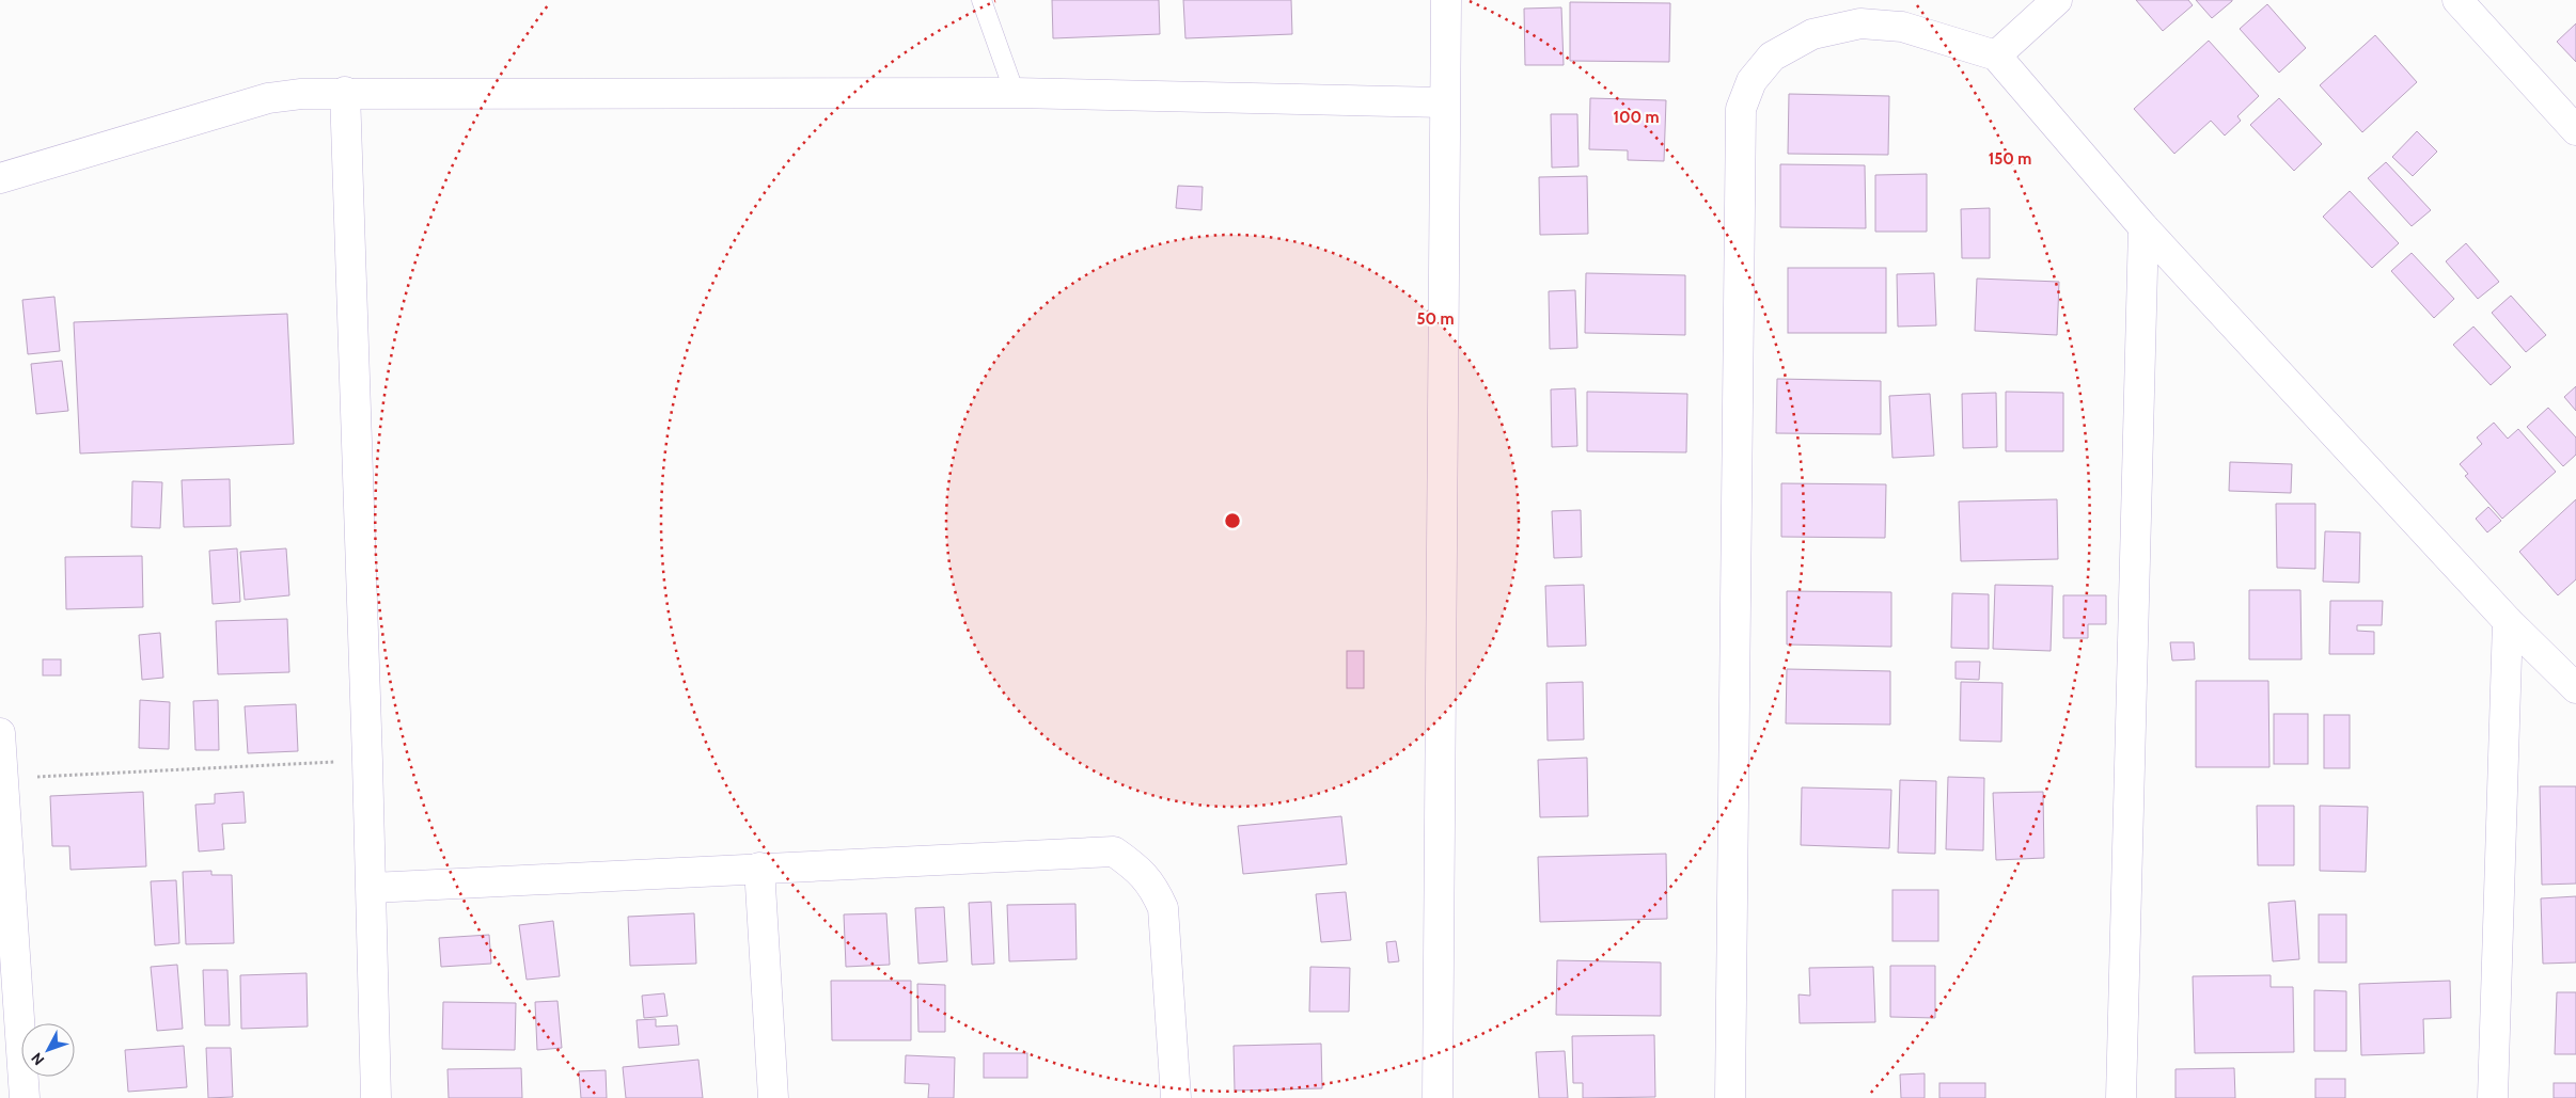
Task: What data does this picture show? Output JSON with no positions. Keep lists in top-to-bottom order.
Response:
{
  "north": "bottom left",
  "rings": ["100 m", "150 m", "50 m"]
}
